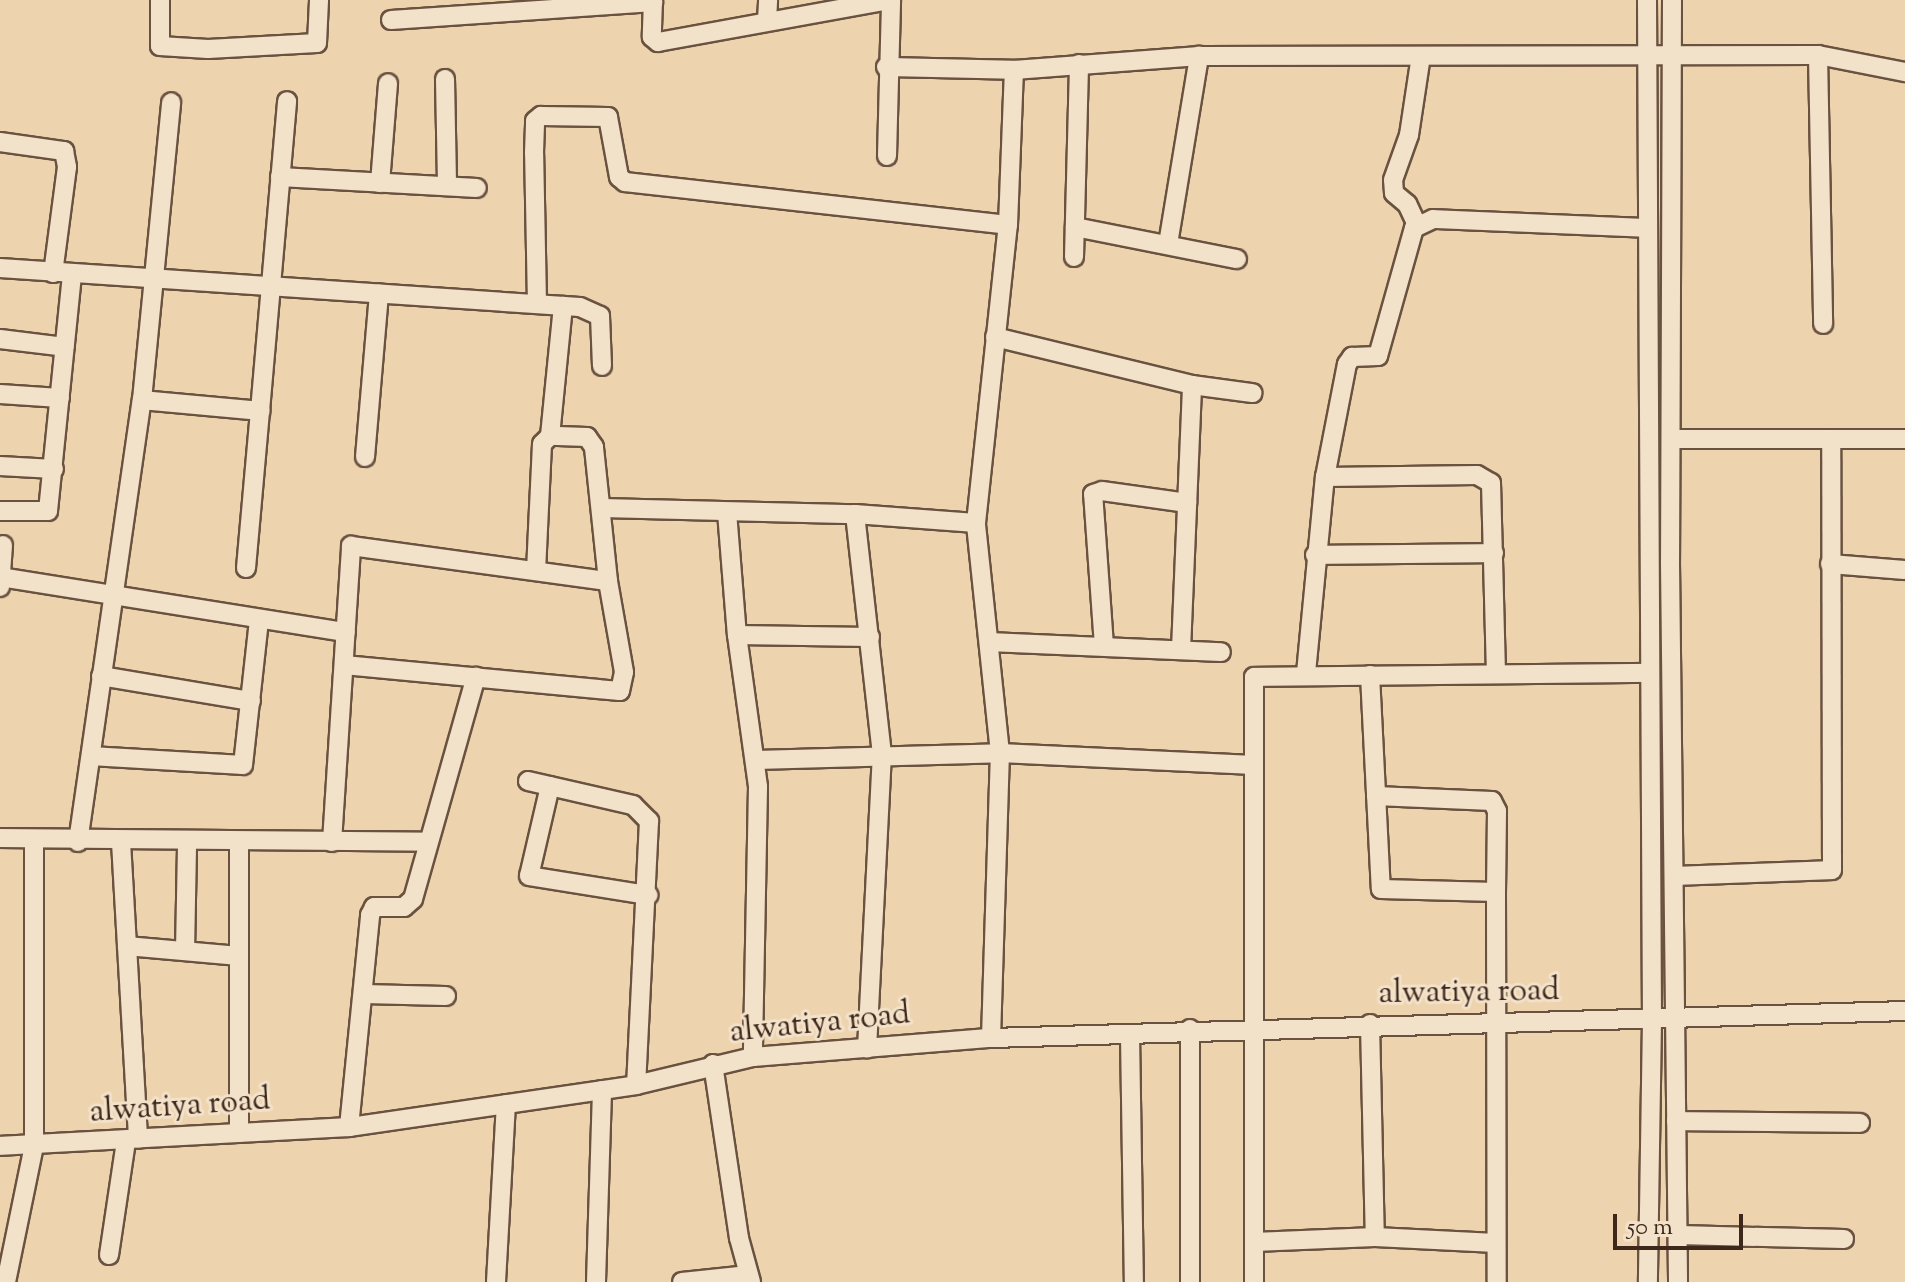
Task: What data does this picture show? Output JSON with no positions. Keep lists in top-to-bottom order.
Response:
{
  "streets": {
    "street": ["alwatiya road"]
  },
  "scale_bar": "50 m"
}
